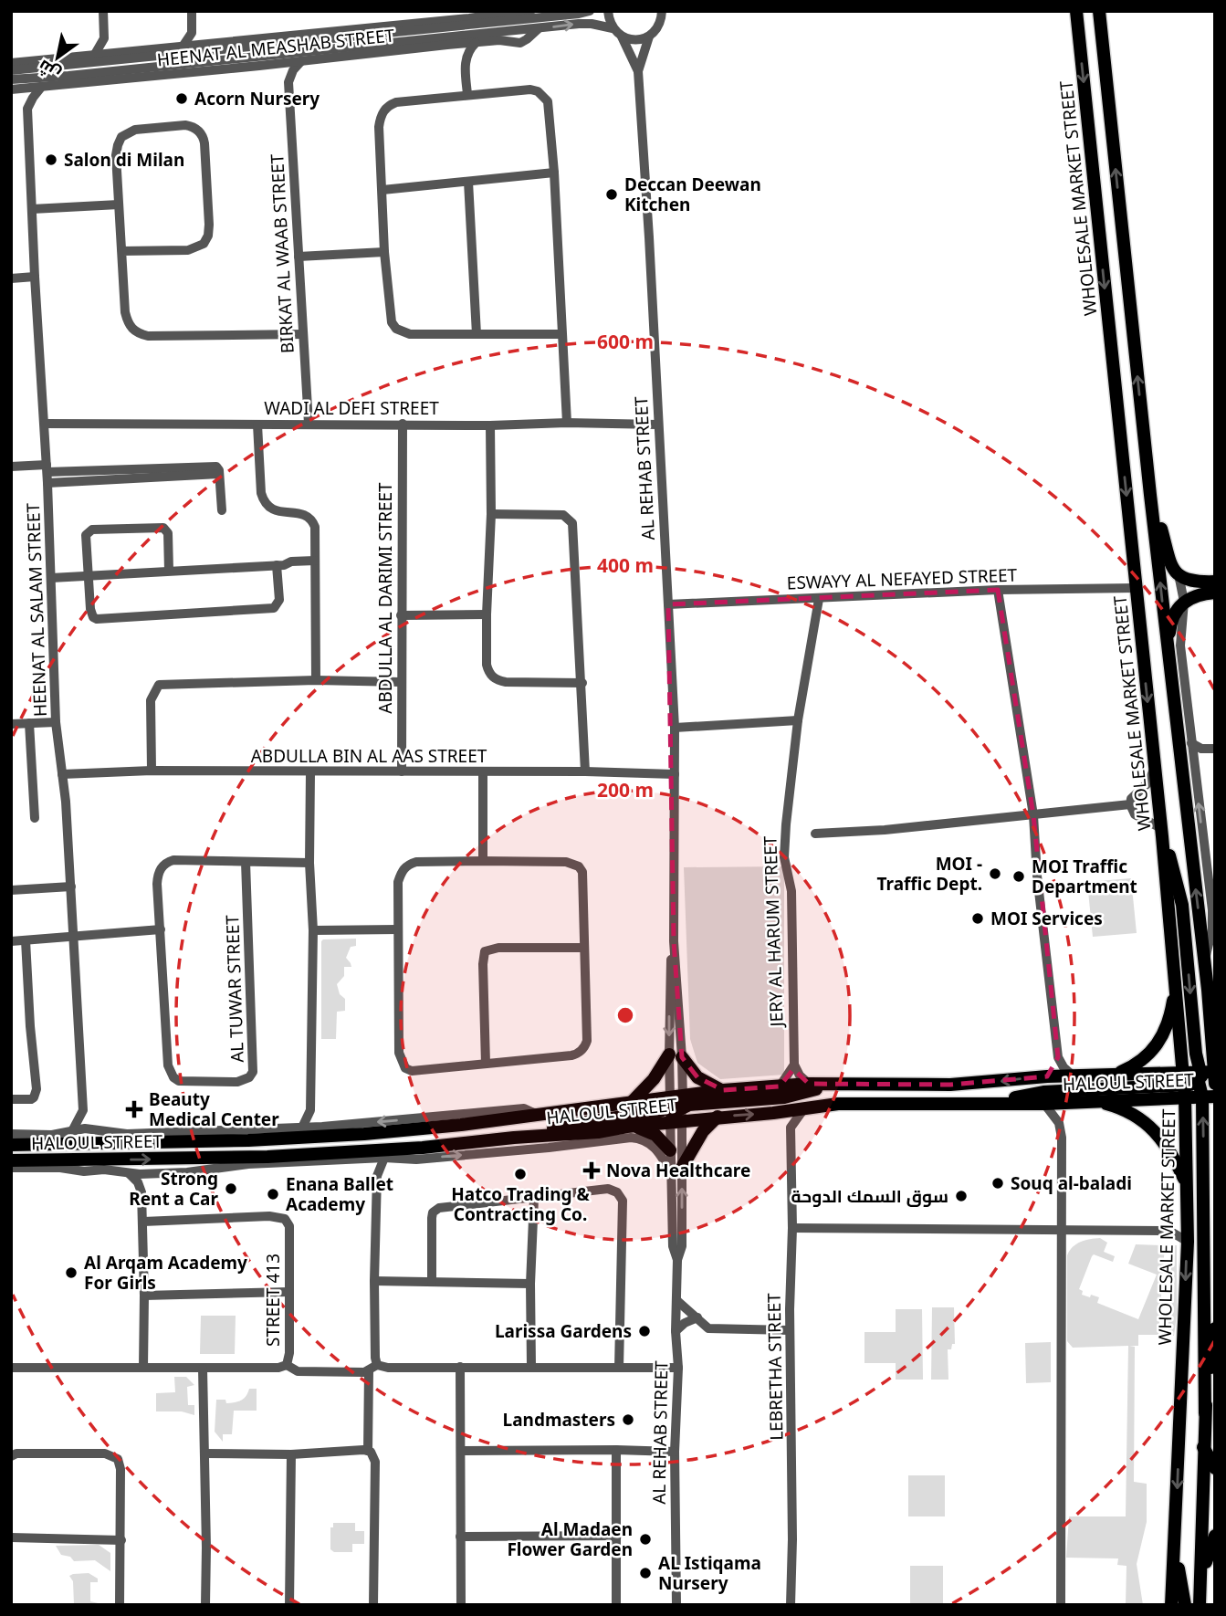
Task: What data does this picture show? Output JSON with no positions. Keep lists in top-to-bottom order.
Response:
{
  "streets": {
    "main road": ["WHOLESALE MARKET STREET", "HALOUL STREET"],
    "street": [
      "HEENAT AL MEASHAB STREET",
      "BIRKAT AL WAAB STREET",
      "WADI AL DEFI STREET",
      "AL REHAB STREET",
      "ESWAYY AL NEFAYED STREET",
      "ABDULLA AL DARIMI STREET",
      "HEENAT AL SALAM STREET",
      "ABDULLA BIN AL AAS STREET",
      "JERY AL HARUM STREET",
      "AL TUWAR STREET",
      "STREET 413",
      "LEBRETHA STREET"
    ]
  },
  "crossings": [
    ["WHOLESALE MARKET STREET", "ESWAYY AL NEFAYED STREET"],
    ["WHOLESALE MARKET STREET", "HALOUL STREET"],
    ["BIRKAT AL WAAB STREET", "WADI AL DEFI STREET"],
    ["WADI AL DEFI STREET", "AL REHAB STREET"],
    ["WADI AL DEFI STREET", "ABDULLA AL DARIMI STREET"],
    ["WADI AL DEFI STREET", "HEENAT AL SALAM STREET"],
    ["AL REHAB STREET", "ESWAYY AL NEFAYED STREET"],
    ["AL REHAB STREET", "ABDULLA BIN AL AAS STREET"],
    ["AL REHAB STREET", "HALOUL STREET"],
    ["ESWAYY AL NEFAYED STREET", "JERY AL HARUM STREET"],
    ["ABDULLA AL DARIMI STREET", "ABDULLA BIN AL AAS STREET"],
    ["HEENAT AL SALAM STREET", "ABDULLA BIN AL AAS STREET"],
    ["HEENAT AL SALAM STREET", "HALOUL STREET"]
  ],
  "places": {
    "other": [
      "Acorn Nursery",
      "Salon di Milan",
      "Deccan Deewan Kitchen",
      "MOI - Traffic Dept.",
      "MOI Traffic Department",
      "MOI Services",
      "Hatco Trading & Contracting Co.",
      "Souq al-baladi",
      "Strong Rent a Car",
      "Enana Ballet Academy",
      "سوق السمك الدوحة",
      "Al Arqam Academy For Girls",
      "Larissa Gardens",
      "Landmasters",
      "Al Madaen Flower Garden",
      "AL Istiqama Nursery"
    ],
    "health": ["Beauty Medical Center", "Nova Healthcare"]
  },
  "north": "bottom left",
  "rings": ["600 m", "400 m", "200 m"]
}
